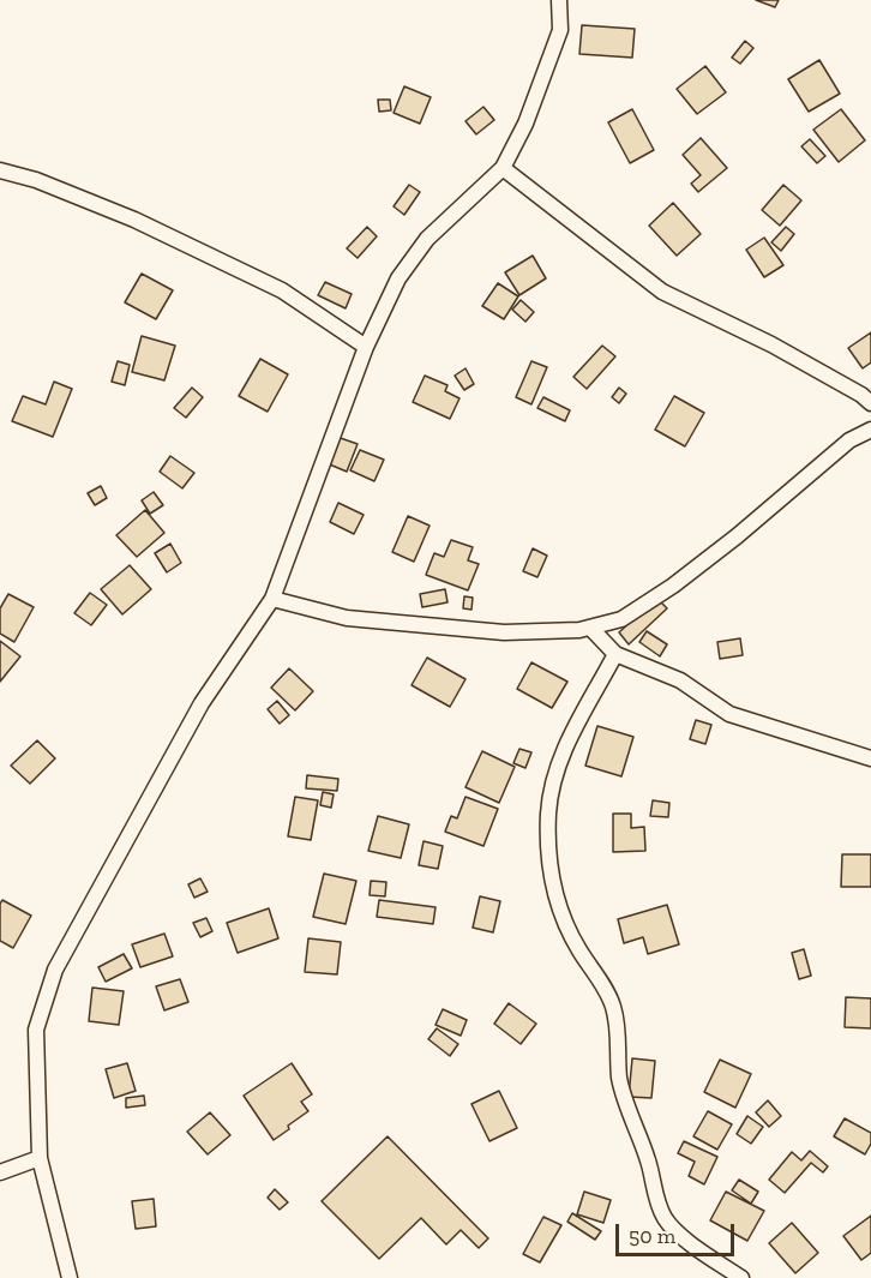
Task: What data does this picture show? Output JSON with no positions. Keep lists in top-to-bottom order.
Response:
{
  "scale_bar": "50 m"
}
